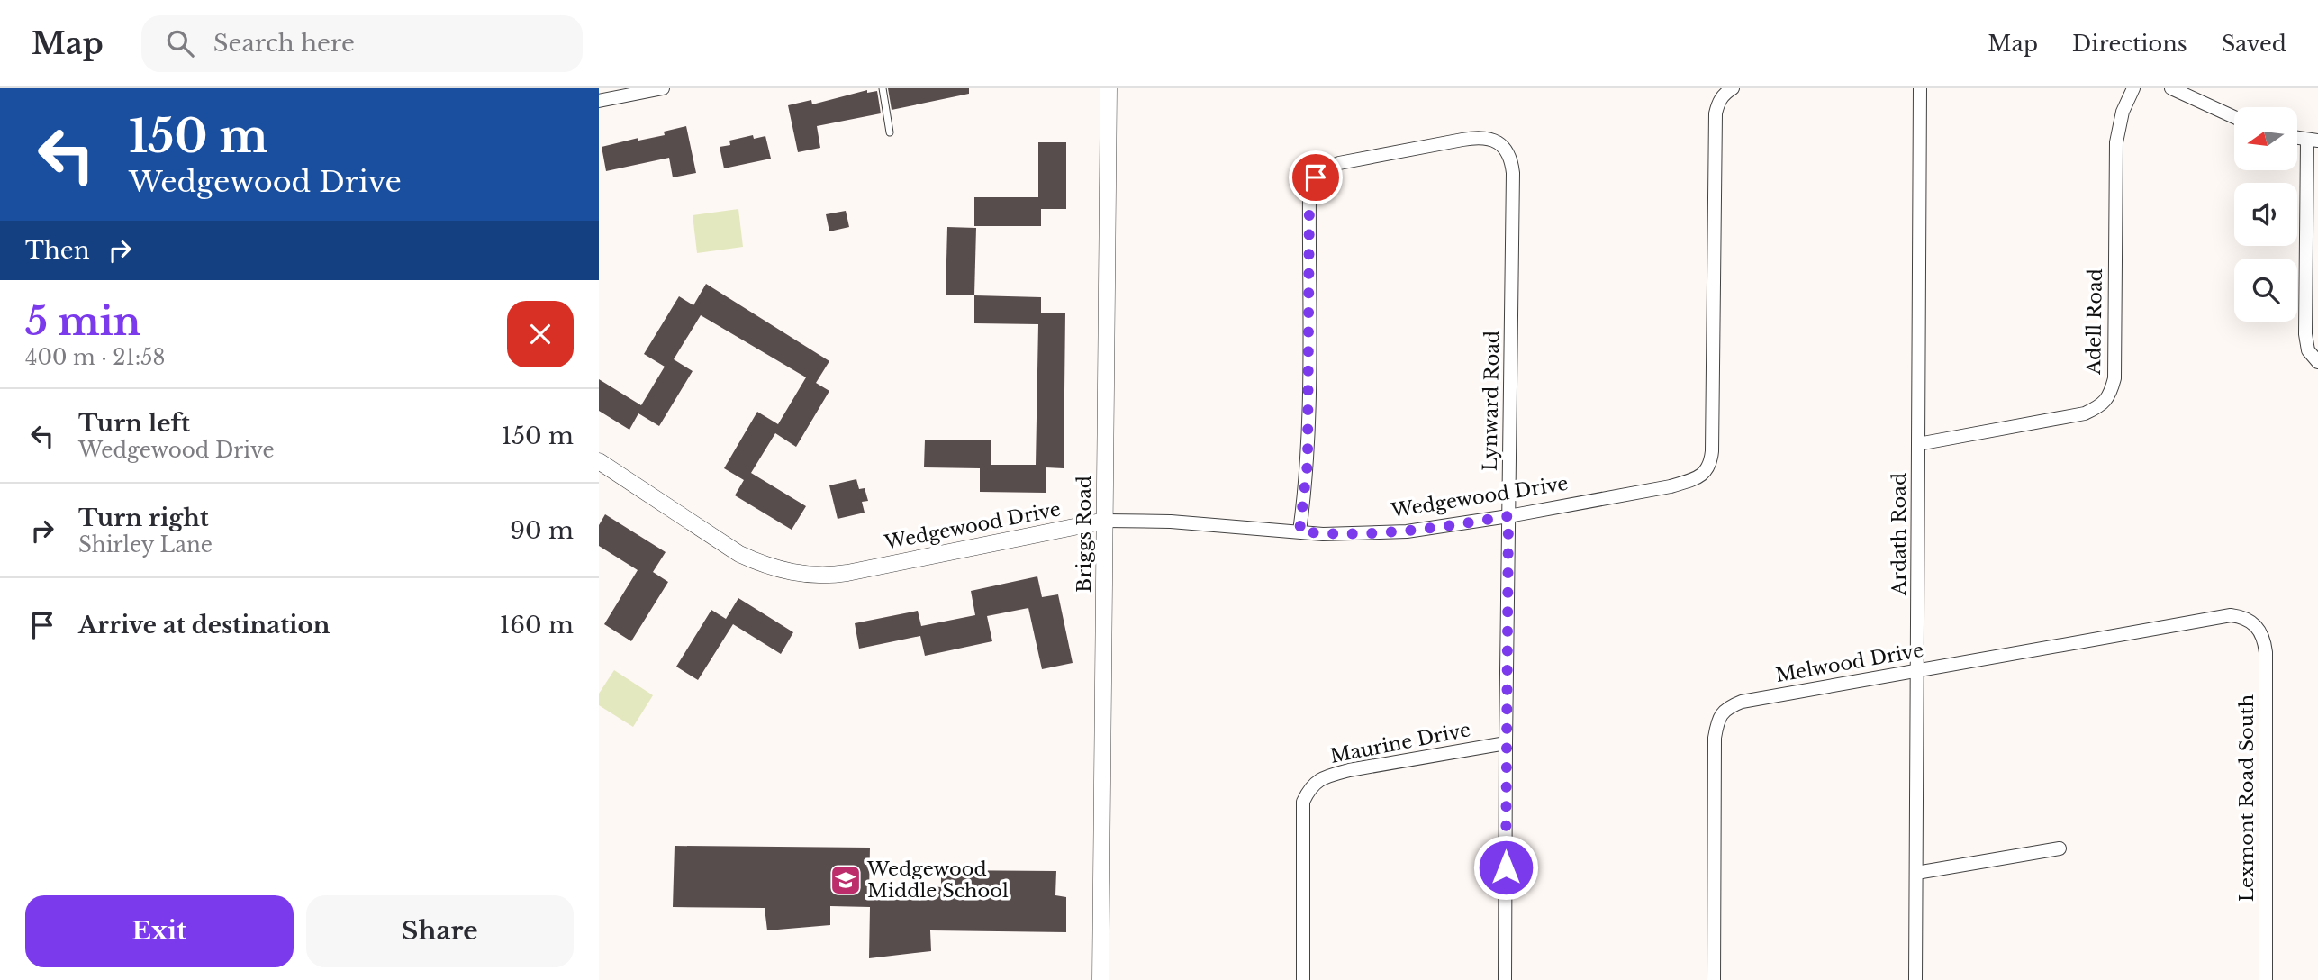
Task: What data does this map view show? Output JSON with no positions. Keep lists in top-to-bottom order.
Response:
{
  "streets": {
    "street": [
      "Adell Road",
      "Lynward Road",
      "Wedgewood Drive",
      "Briggs Road",
      "Ardath Road",
      "Melwood Drive",
      "Maurine Drive",
      "Lexmont Road South"
    ]
  },
  "crossings": [
    ["Adell Road", "Ardath Road"],
    ["Lynward Road", "Wedgewood Drive"],
    ["Lynward Road", "Maurine Drive"],
    ["Wedgewood Drive", "Briggs Road"],
    ["Ardath Road", "Melwood Drive"],
    ["Melwood Drive", "Lexmont Road South"]
  ],
  "places": {
    "school or university": ["Wedgewood Middle School"]
  },
  "north": "left",
  "page": {
    "header": "Map",
    "search": "Search here",
    "nav": ["Map", "Directions", "Saved"],
    "turn": ["150 m", "Wedgewood Drive"],
    "then": "Then",
    "heading": ["5 min", "400 m · 21:58"],
    "list": [
      {
        "name": "Turn left",
        "note": "Wedgewood Drive",
        "value": "150 m"
      },
      {
        "name": "Turn right",
        "note": "Shirley Lane",
        "value": "90 m"
      },
      {
        "name": "Arrive at destination",
        "value": "160 m"
      }
    ],
    "buttons": ["Exit", "Share"]
  }
}
